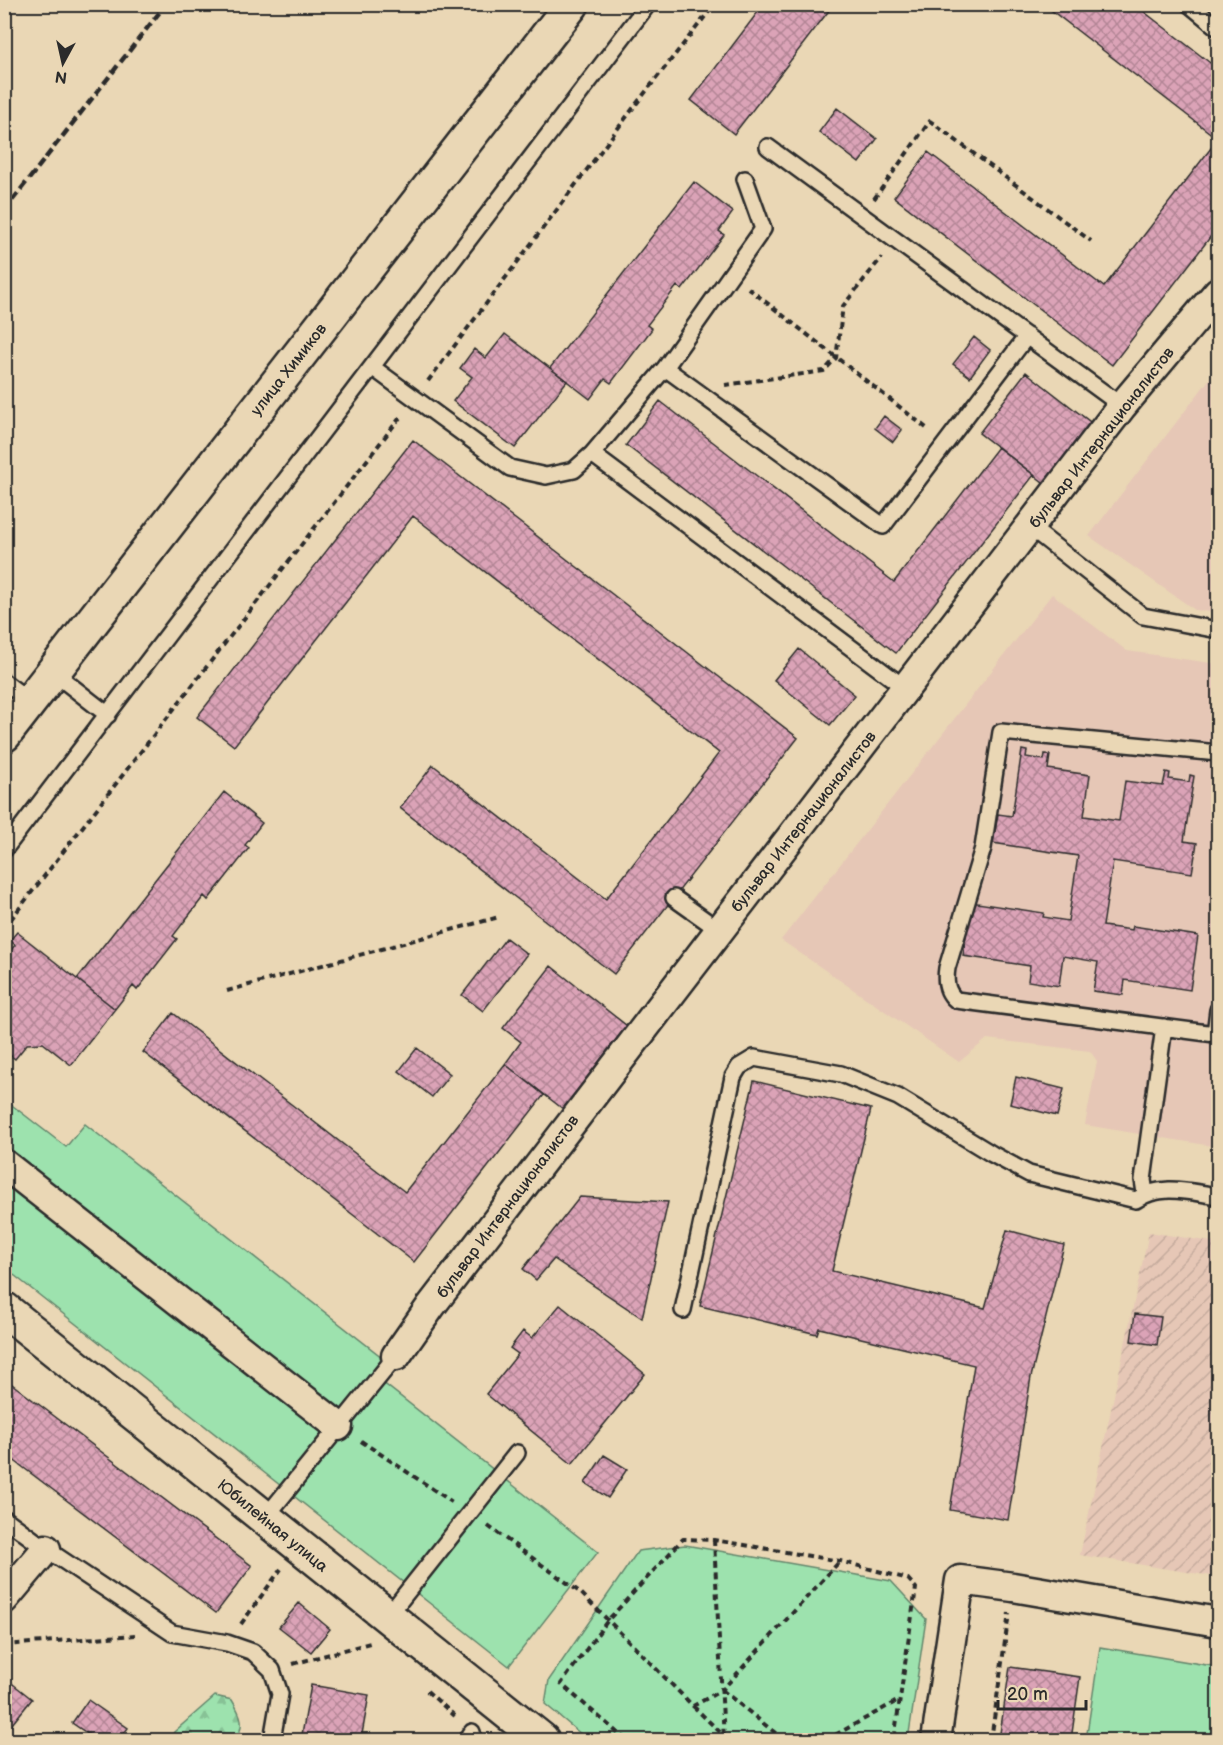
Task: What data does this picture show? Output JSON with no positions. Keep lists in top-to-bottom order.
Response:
{
  "streets": {
    "main road": ["улица Химиков", "Юбилейная улица"],
    "street": ["бульвар Интернационалистов"]
  },
  "scale_bar": "20 m",
  "north": "bottom"
}
